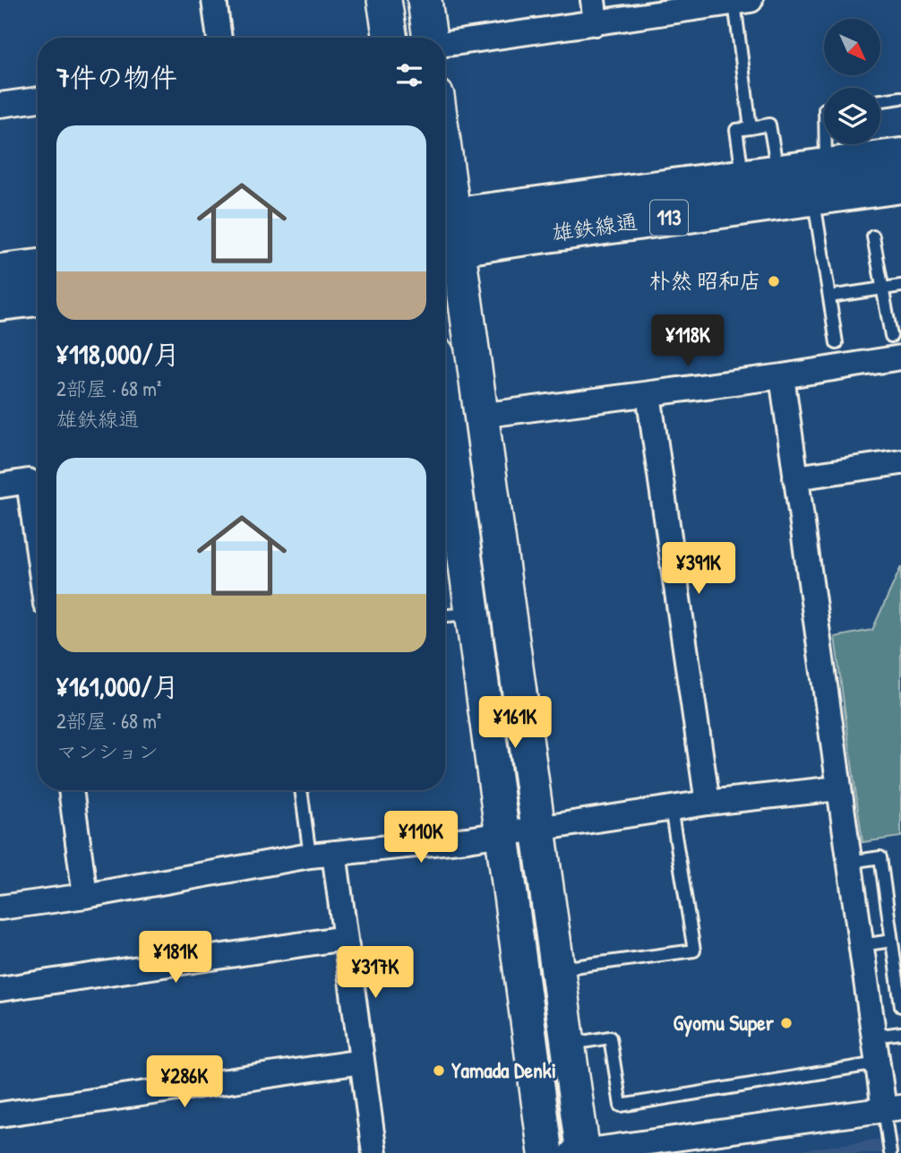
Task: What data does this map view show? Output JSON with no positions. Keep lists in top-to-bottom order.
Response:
{
  "streets": {
    "main road": ["113", "雄鉄線通"]
  },
  "places": ["朴然 昭和店", "Gyomu Super", "Yamada Denki"],
  "north": "bottom right",
  "page": {
    "heading": "7件の物件",
    "list": [
      {
        "name": "¥118,000/月",
        "note": "2部屋 · 68 m² · 雄鉄線通"
      },
      {
        "name": "¥161,000/月",
        "note": "2部屋 · 68 m² · マンション"
      }
    ],
    "price": [
      "¥118K",
      "¥391K",
      "¥161K",
      "¥110K",
      "¥181K",
      "¥317K",
      "¥286K"
    ]
  }
}
